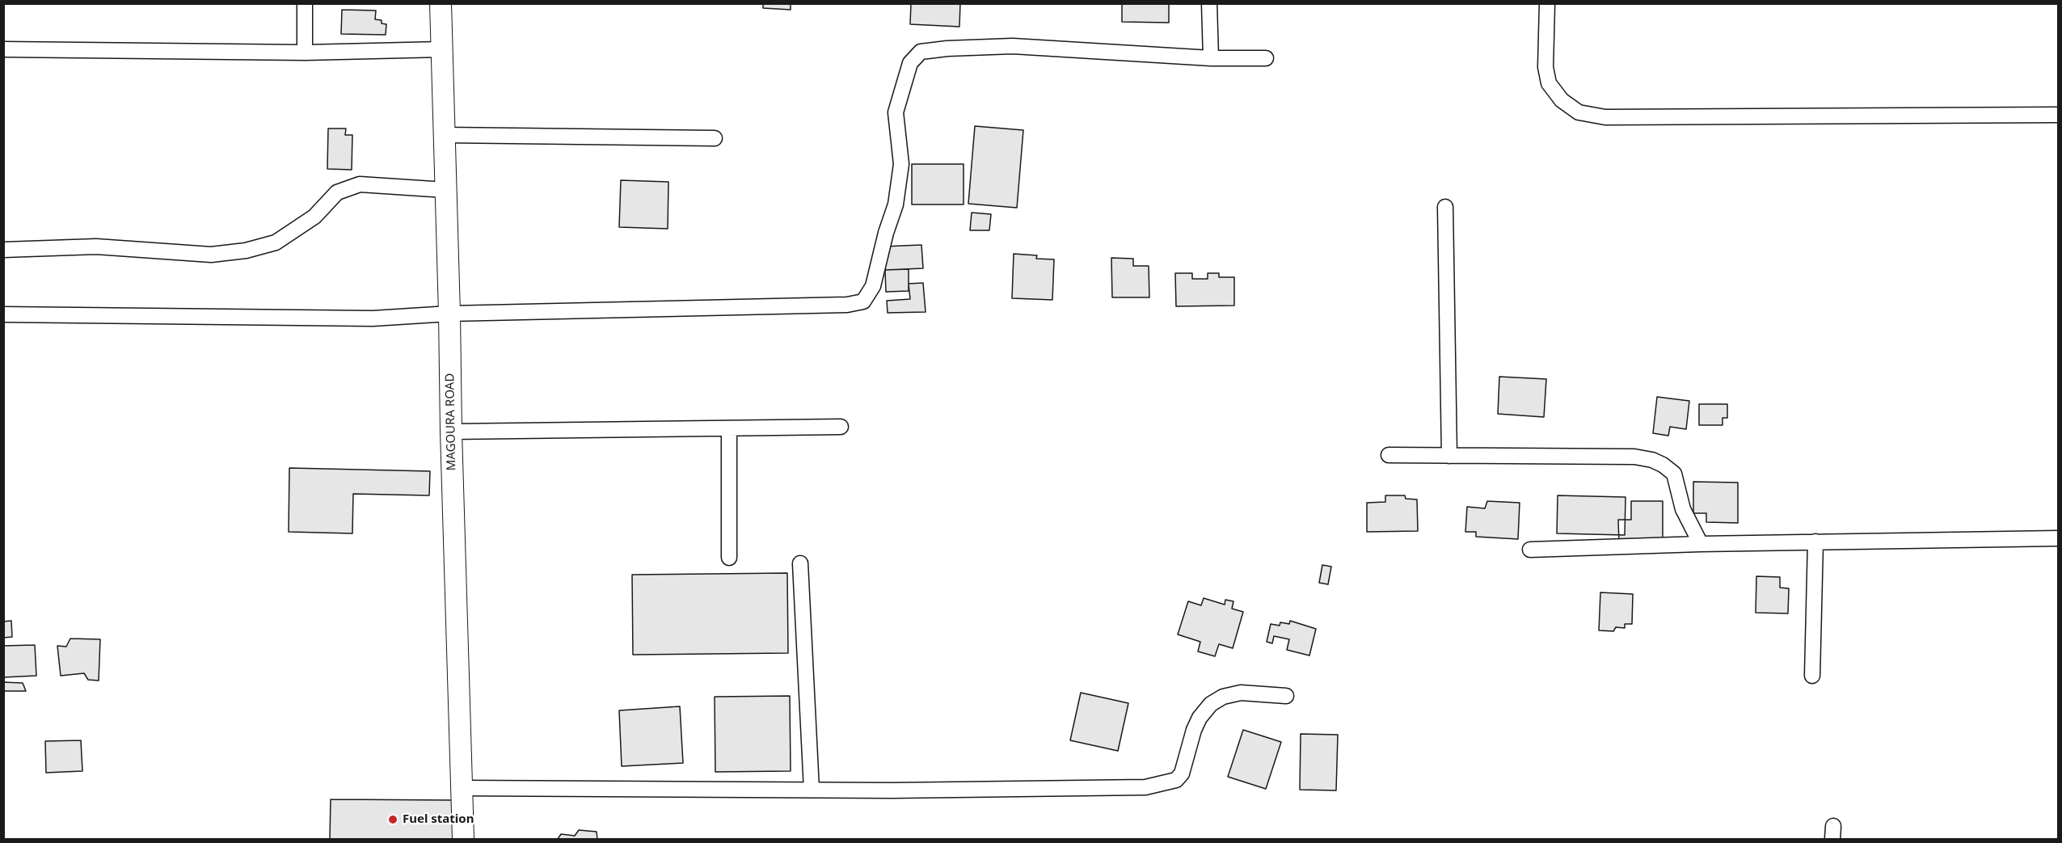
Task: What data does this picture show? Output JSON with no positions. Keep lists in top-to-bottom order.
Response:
{
  "streets": {
    "street": ["MAGOURA ROAD"]
  },
  "places": ["Fuel station"]
}
